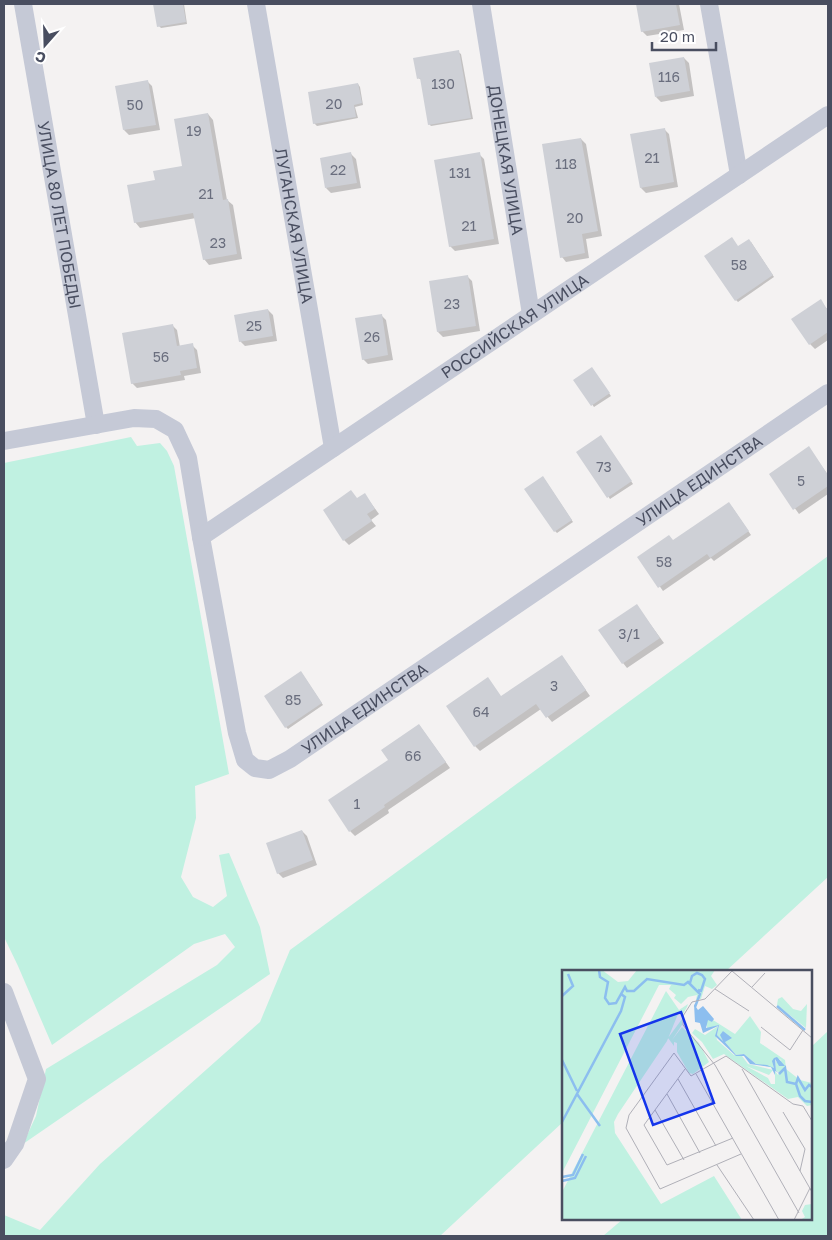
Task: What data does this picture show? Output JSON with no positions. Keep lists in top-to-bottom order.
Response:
{
  "streets": {
    "street": [
      "ДОНЕЦКАЯ УЛИЦА",
      "УЛИЦА 80 ЛЕТ ПОБЕДЫ",
      "ЛУГАНСКАЯ УЛИЦА",
      "РОССИЙСКАЯ УЛИЦА",
      "УЛИЦА ЕДИНСТВА"
    ]
  },
  "crossings": [
    ["ДОНЕЦКАЯ УЛИЦА", "РОССИЙСКАЯ УЛИЦА"],
    ["УЛИЦА 80 ЛЕТ ПОБЕДЫ", "УЛИЦА ЕДИНСТВА"],
    ["ЛУГАНСКАЯ УЛИЦА", "РОССИЙСКАЯ УЛИЦА"],
    ["РОССИЙСКАЯ УЛИЦА", "УЛИЦА ЕДИНСТВА"]
  ],
  "house_numbers": [
    "116",
    "130",
    "20",
    "50",
    "19",
    "21",
    "118",
    "22",
    "131",
    "21",
    "20",
    "21",
    "23",
    "58",
    "23",
    "25",
    "26",
    "56",
    "73",
    "5",
    "58",
    "3/1",
    "3",
    "85",
    "64",
    "66",
    "1"
  ],
  "scale_bar": "20 m",
  "north": "bottom"
}
